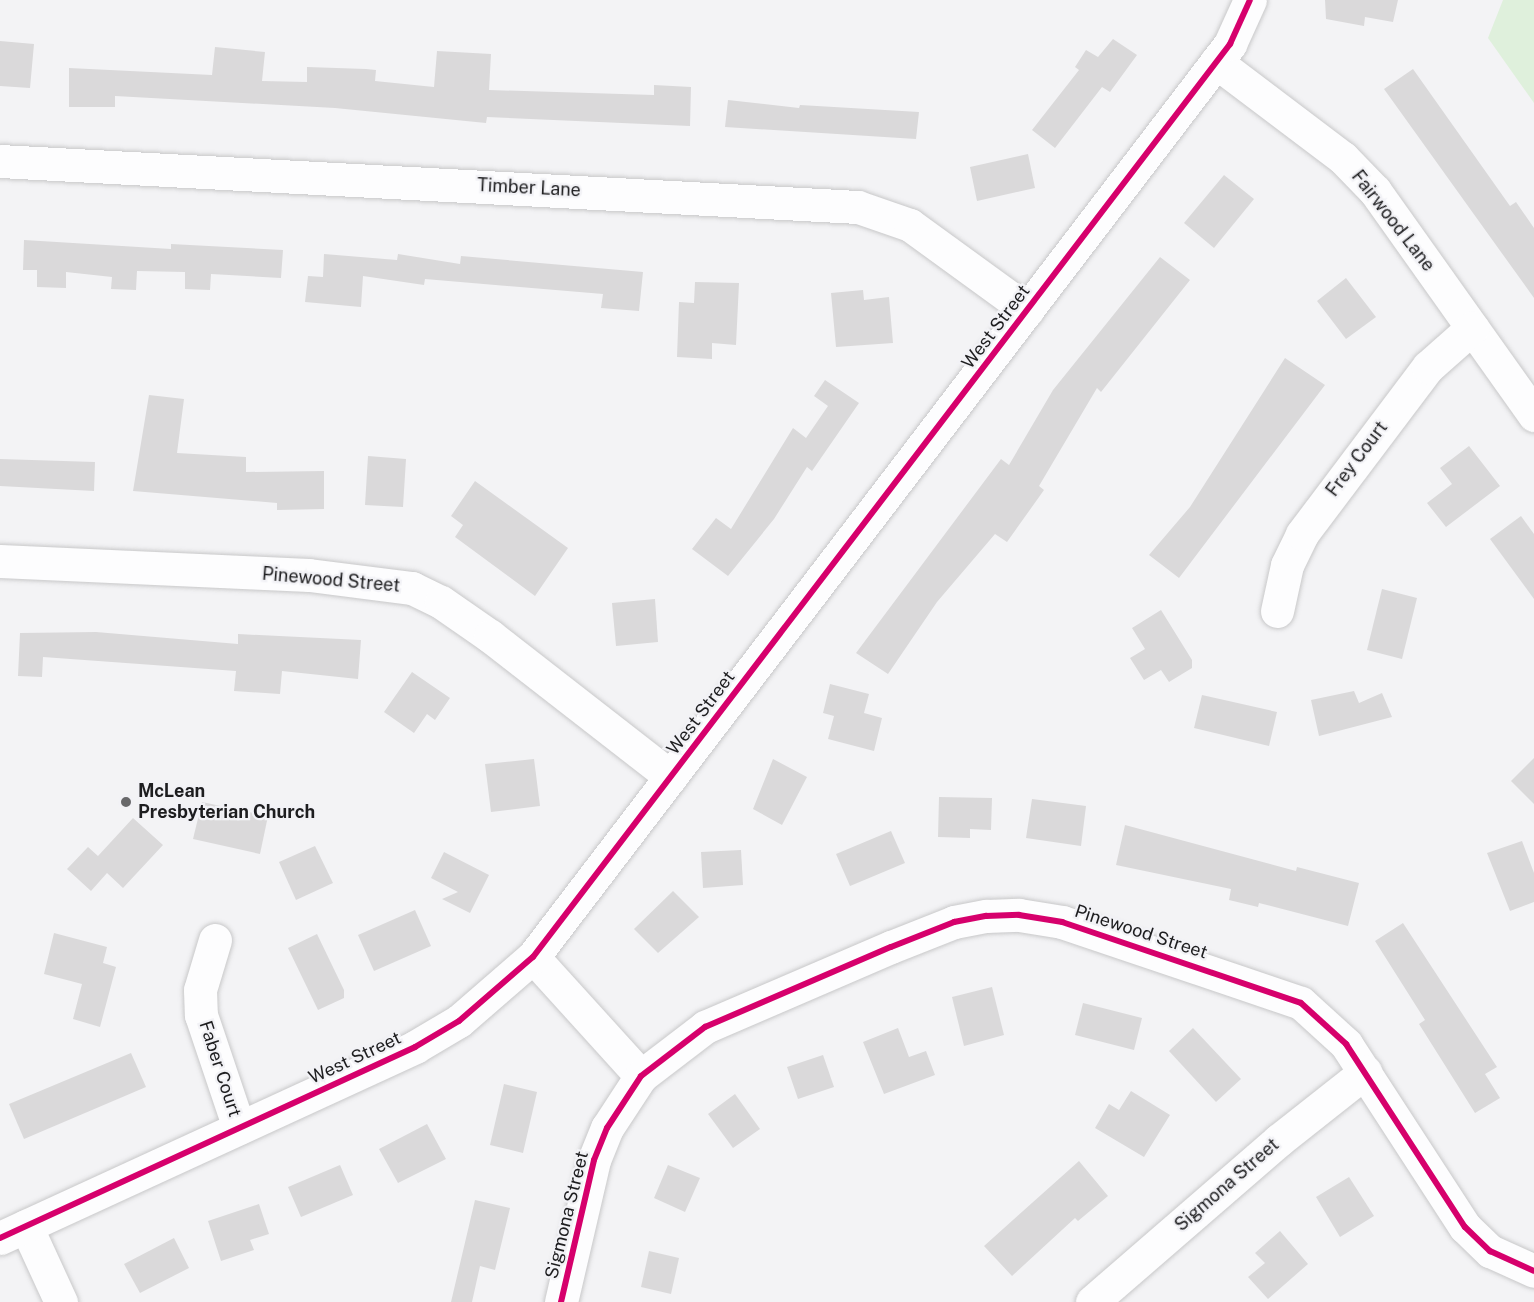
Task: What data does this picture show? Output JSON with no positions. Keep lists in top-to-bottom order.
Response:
{
  "streets": {
    "street": [
      "Timber Lane",
      "Fairwood Lane",
      "West Street",
      "Frey Court",
      "Pinewood Street",
      "Faber Court",
      "Sigmona Street"
    ]
  },
  "crossings": [
    ["Timber Lane", "West Street"],
    ["Fairwood Lane", "West Street"],
    ["Fairwood Lane", "Frey Court"],
    ["West Street", "Pinewood Street"],
    ["West Street", "Faber Court"],
    ["Pinewood Street", "Sigmona Street"]
  ],
  "places": ["McLean Presbyterian Church"]
}
